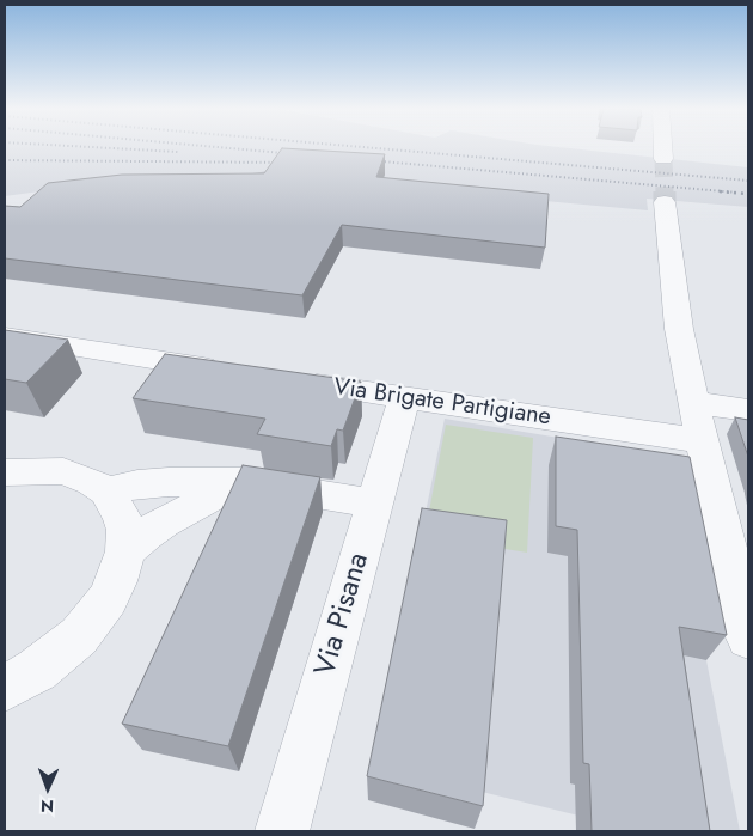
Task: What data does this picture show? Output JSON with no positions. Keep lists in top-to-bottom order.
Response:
{
  "streets": {
    "street": ["Via Brigate Partigiane", "Via Pisana"]
  },
  "crossings": [
    ["Via Brigate Partigiane", "Via Pisana"]
  ],
  "north": "bottom"
}
